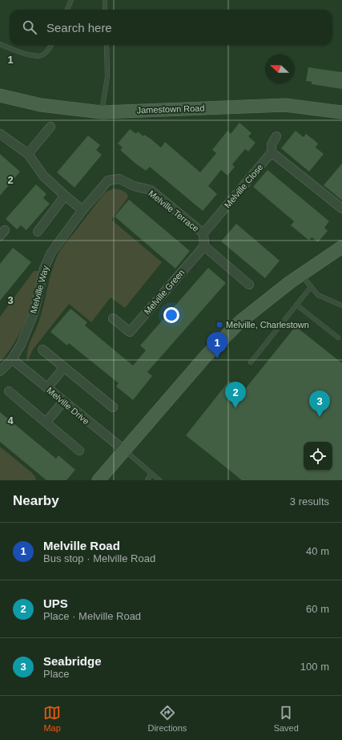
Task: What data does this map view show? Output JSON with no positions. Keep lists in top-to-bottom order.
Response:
{
  "streets": {
    "street": [
      "Jamestown Road",
      "Melville Close",
      "Melville Terrace",
      "Melville Way",
      "Melville Green",
      "Melville Drive"
    ]
  },
  "crossings": [
    ["Melville Close", "Melville Terrace"],
    ["Melville Terrace", "Melville Way"],
    ["Melville Way", "Melville Drive"]
  ],
  "places": {
    "transit": ["Melville, Charlestown"]
  },
  "north": "left",
  "page": {
    "search": "Search here",
    "pins": ["1", "2", "3"],
    "heading": ["Nearby", "3 results"],
    "list": [
      {
        "mark": "1",
        "name": "Melville Road",
        "note": "Bus stop · Melville Road",
        "value": "40 m"
      },
      {
        "mark": "2",
        "name": "UPS",
        "note": "Place · Melville Road",
        "value": "60 m"
      },
      {
        "mark": "3",
        "name": "Seabridge",
        "note": "Place",
        "value": "100 m"
      }
    ],
    "nav": ["Map", "Directions", "Saved"]
  },
  "grid": {
    "rows": [
      "1",
      "2",
      "3",
      "4"
    ]
  }
}
